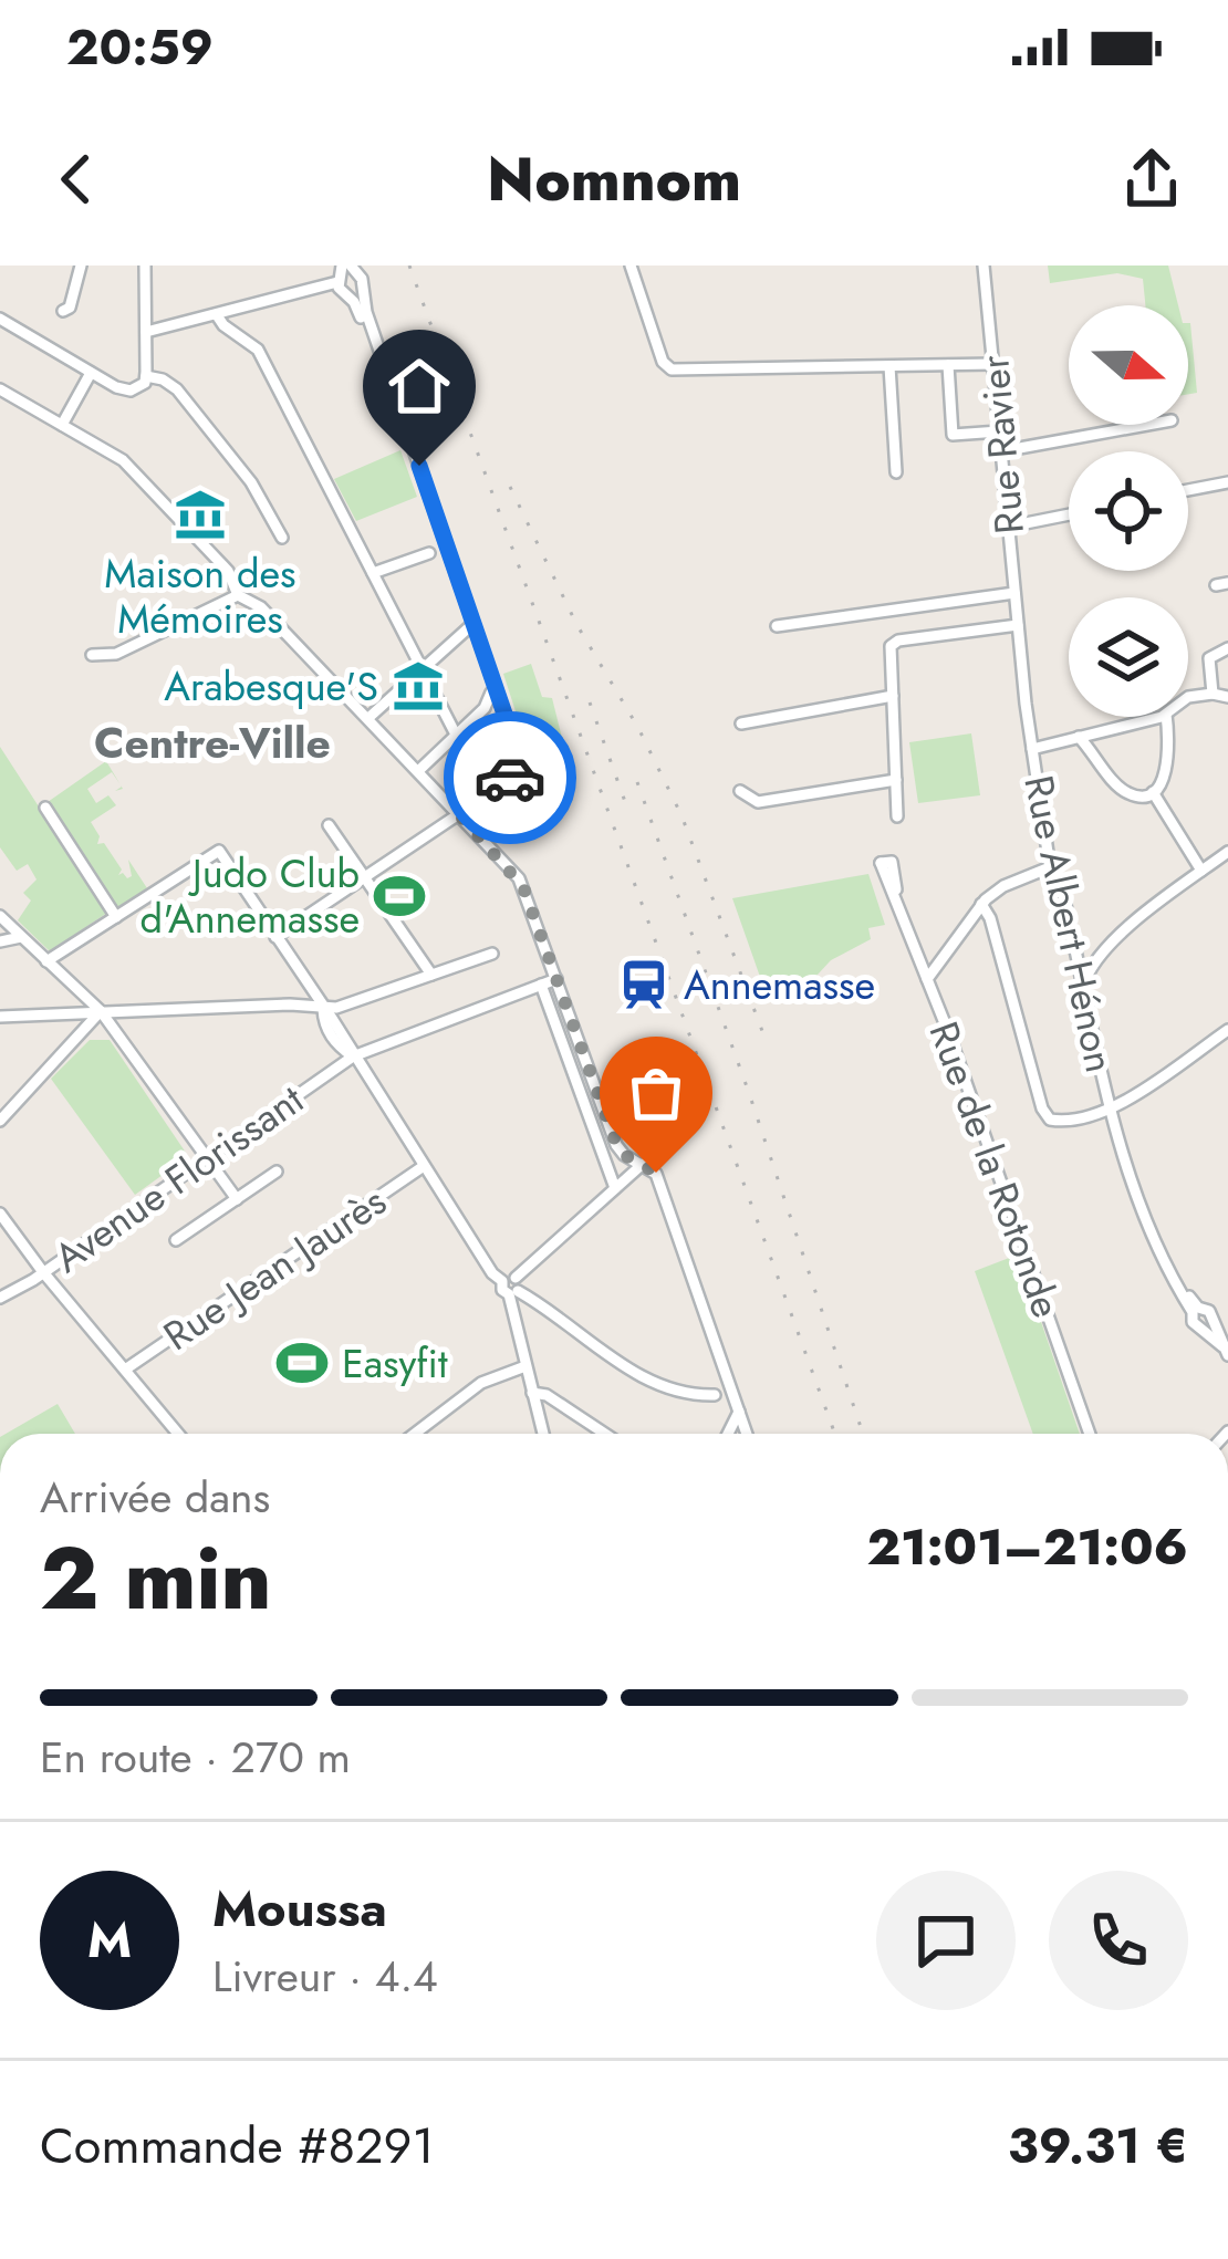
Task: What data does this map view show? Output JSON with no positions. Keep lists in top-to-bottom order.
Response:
{
  "streets": {
    "street": [
      "Rue Ravier",
      "Rue Albert Hénon",
      "Rue de la Rotonde",
      "Avenue Florissant",
      "Rue Jean Jaurès"
    ]
  },
  "crossings": [
    ["Rue Ravier", "Rue Albert Hénon"],
    ["Rue Albert Hénon", "Rue de la Rotonde"]
  ],
  "districts": ["Centre-Ville"],
  "places": {
    "museum": ["Maison des Mémoires", "Arabesque'S"],
    "sports": ["Judo Club d'Annemasse", "Easyfit"],
    "station": ["Annemasse"]
  },
  "north": "right",
  "page": {
    "status": "20:59",
    "header": "Nomnom",
    "heading": ["2 min", "Arrivée dans", "21:01–21:06"],
    "panel": [
      "Moussa",
      "Livreur · 4.4",
      "Commande #8291",
      "39.31 €"
    ],
    "bar": "En route · 270 m",
    "round": "M"
  }
}
